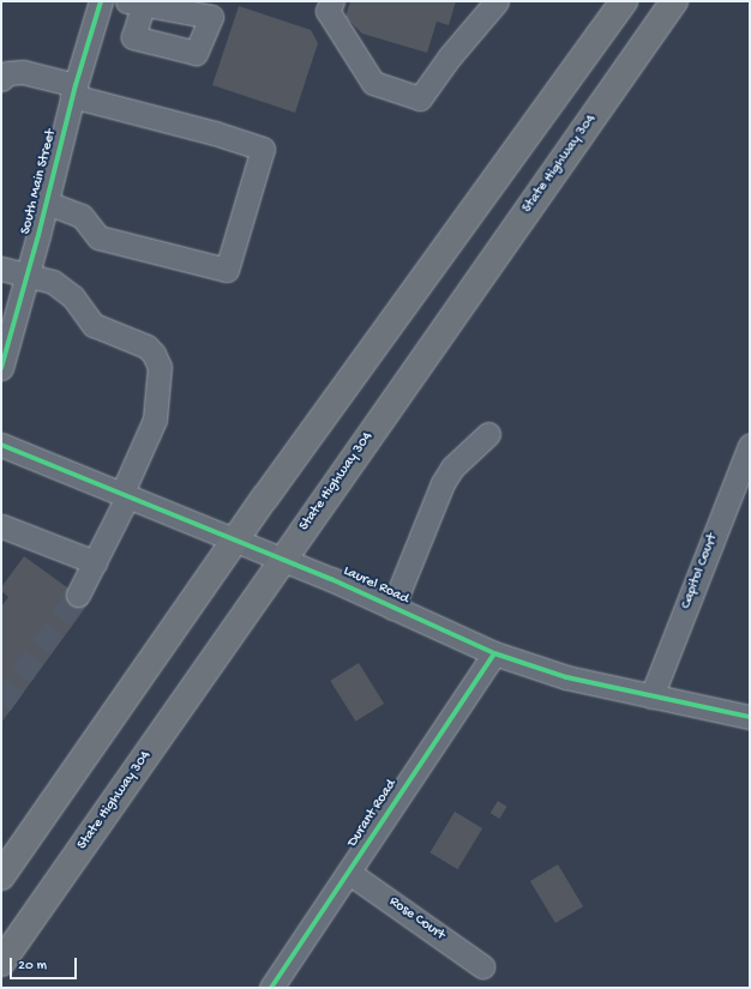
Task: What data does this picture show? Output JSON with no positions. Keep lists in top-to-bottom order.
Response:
{
  "streets": {
    "main road": ["State Highway 304"],
    "street": [
      "South Main Street",
      "Capitol Court",
      "Laurel Road",
      "Durant Road",
      "Rose Court"
    ]
  },
  "crossings": [
    ["State Highway 304", "Laurel Road"],
    ["Capitol Court", "Laurel Road"],
    ["Laurel Road", "Durant Road"],
    ["Durant Road", "Rose Court"]
  ],
  "scale_bar": "20 m"
}
